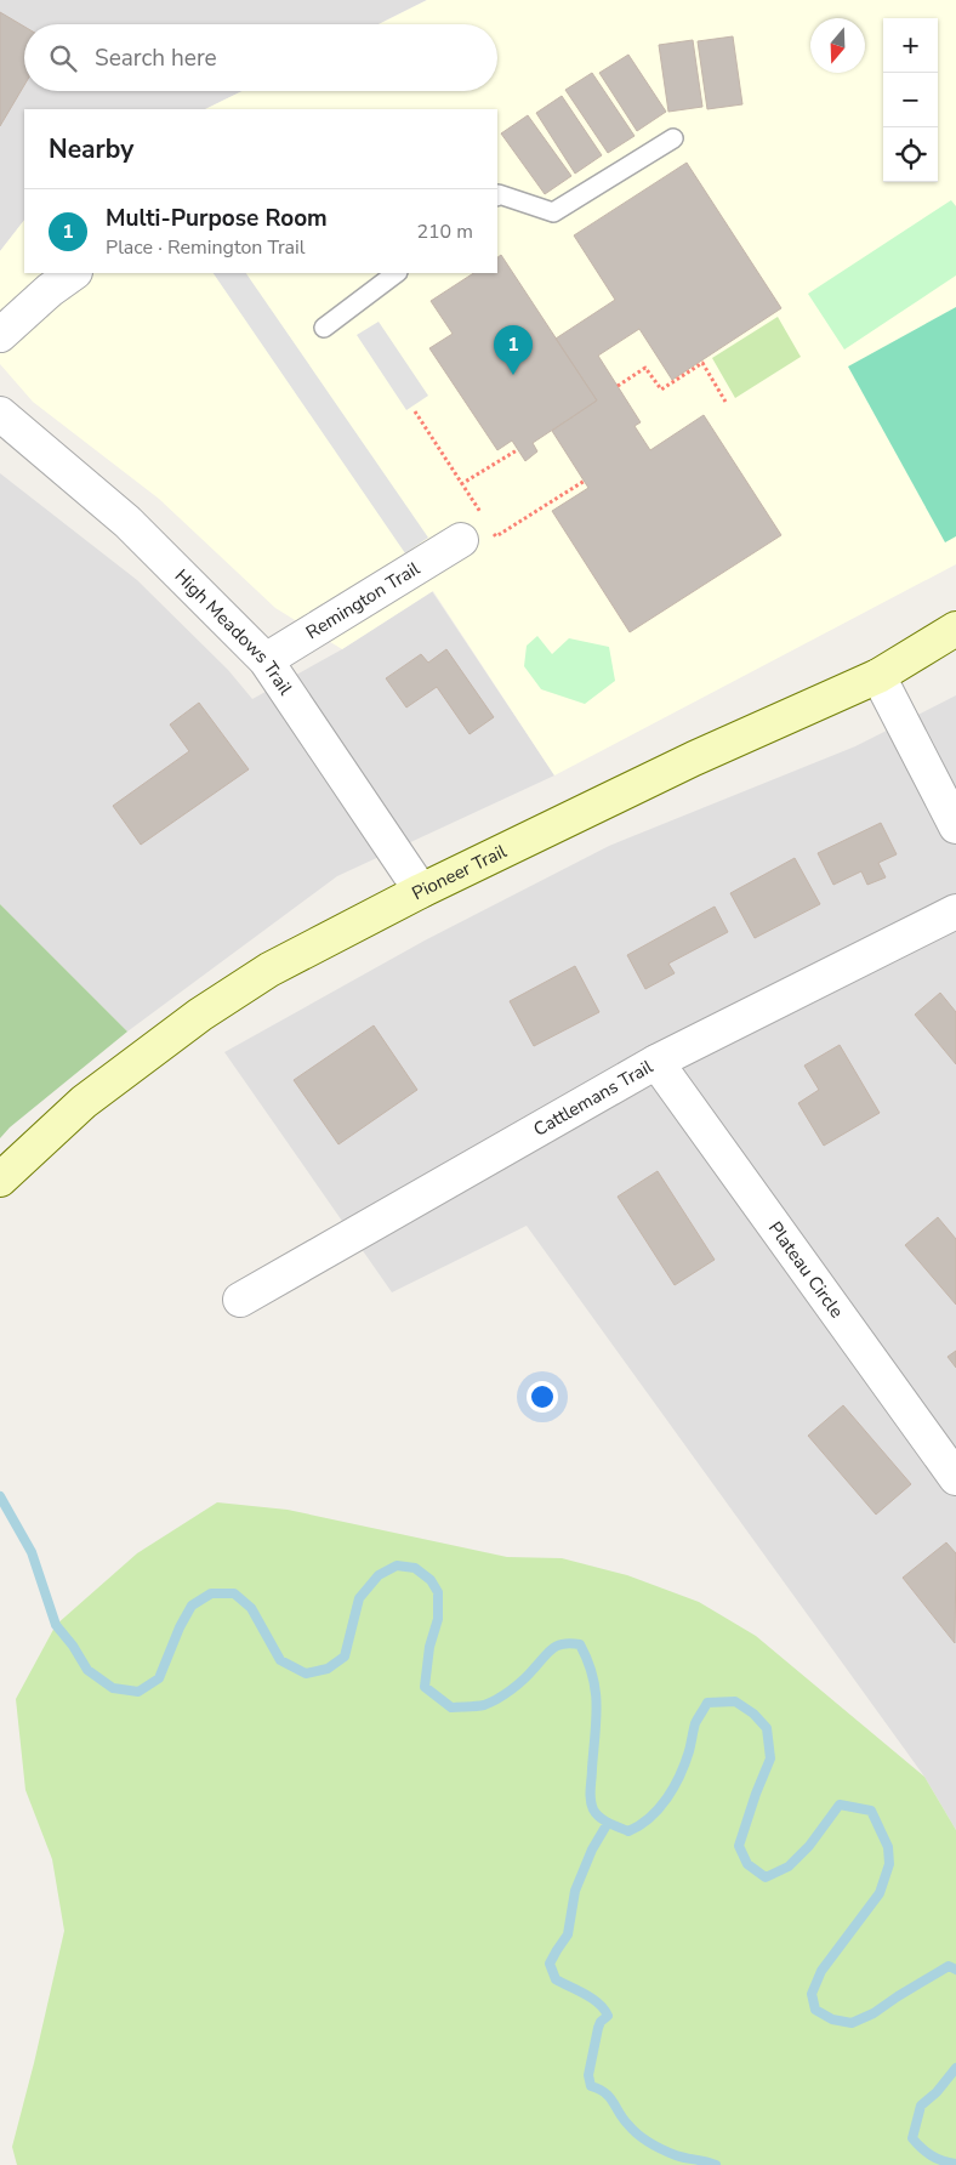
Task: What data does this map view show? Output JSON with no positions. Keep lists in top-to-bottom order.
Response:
{
  "streets": {
    "main road": ["Pioneer Trail"],
    "street": [
      "Remington Trail",
      "High Meadows Trail",
      "Cattlemans Trail",
      "Plateau Circle"
    ]
  },
  "crossings": [
    ["Remington Trail", "High Meadows Trail"],
    ["High Meadows Trail", "Pioneer Trail"],
    ["Cattlemans Trail", "Plateau Circle"]
  ],
  "north": "bottom",
  "page": {
    "map_buttons": ["+", "−"],
    "search": "Search here",
    "heading": "Nearby",
    "list": [
      {
        "mark": "1",
        "name": "Multi-Purpose Room",
        "note": "Place · Remington Trail",
        "value": "210 m"
      }
    ],
    "pins": "1"
  }
}
